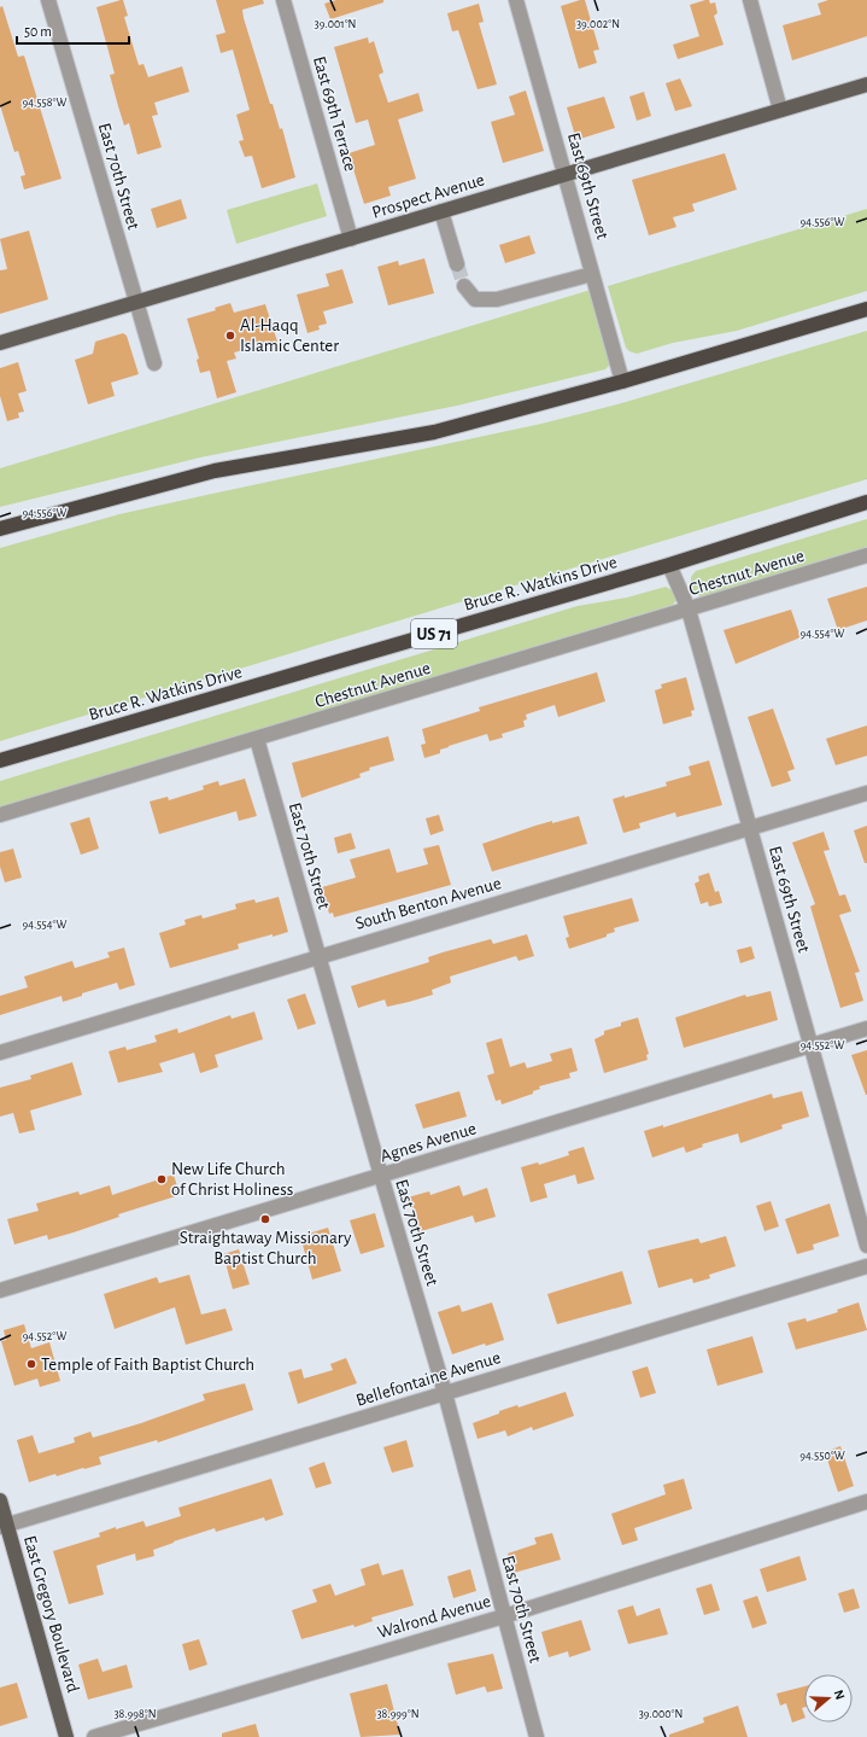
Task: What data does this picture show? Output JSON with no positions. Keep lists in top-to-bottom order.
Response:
{
  "streets": {
    "highway": ["Bruce R. Watkins Drive", "US 71"],
    "main road": ["Prospect Avenue", "East Gregory Boulevard"],
    "street": [
      "East 69th Terrace",
      "East 70th Street",
      "East 69th Street",
      "Chestnut Avenue",
      "South Benton Avenue",
      "Agnes Avenue",
      "Bellefontaine Avenue",
      "Walrond Avenue"
    ]
  },
  "crossings": [
    ["East 69th Terrace", "Prospect Avenue"],
    ["East 70th Street", "Prospect Avenue"],
    ["East 70th Street", "Chestnut Avenue"],
    ["East 70th Street", "South Benton Avenue"],
    ["East 70th Street", "Agnes Avenue"],
    ["East 70th Street", "Bellefontaine Avenue"],
    ["East 70th Street", "Walrond Avenue"],
    ["East 69th Street", "Prospect Avenue"],
    ["East 69th Street", "Chestnut Avenue"],
    ["East 69th Street", "Bruce R. Watkins Drive"],
    ["East 69th Street", "South Benton Avenue"],
    ["East 69th Street", "Agnes Avenue"],
    ["Bellefontaine Avenue", "East Gregory Boulevard"]
  ],
  "places": [
    "Al-Haqq Islamic Center",
    "New Life Church of Christ Holiness",
    "Straightaway Missionary Baptist Church",
    "Temple of Faith Baptist Church"
  ],
  "scale_bar": "50 m",
  "north": "right",
  "coordinates": [
    "39.001°N",
    "39.002°N",
    "94.558°W",
    "94.556°W",
    "94.554°W",
    "94.552°W",
    "94.550°W",
    "38.998°N",
    "38.999°N",
    "39.000°N"
  ]
}
